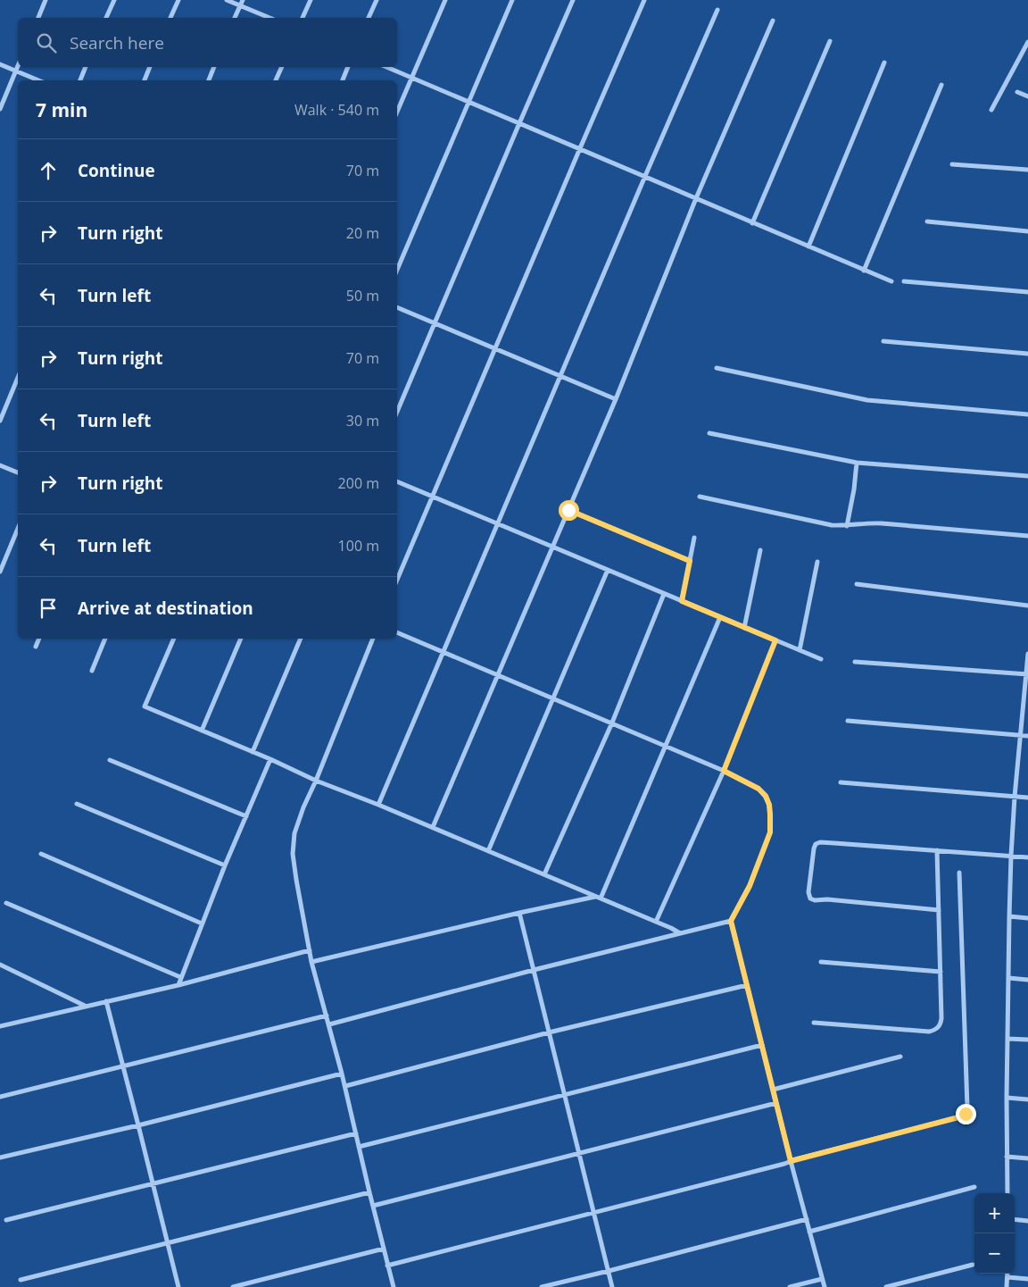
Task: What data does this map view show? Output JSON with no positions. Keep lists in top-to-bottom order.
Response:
{
  "page": {
    "search": "Search here",
    "heading": ["7 min", "Walk · 540 m"],
    "list": [
      ["Continue", "70 m"],
      ["Turn right", "20 m"],
      ["Turn left", "50 m"],
      ["Turn right", "70 m"],
      ["Turn left", "30 m"],
      ["Turn right", "200 m"],
      ["Turn left", "100 m"],
      "Arrive at destination"
    ],
    "map_buttons": ["+", "−"]
  }
}
